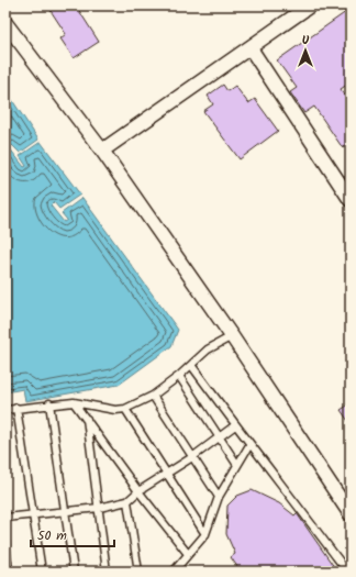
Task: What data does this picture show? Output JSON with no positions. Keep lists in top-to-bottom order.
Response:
{
  "scale_bar": "50 m",
  "north": "top"
}
